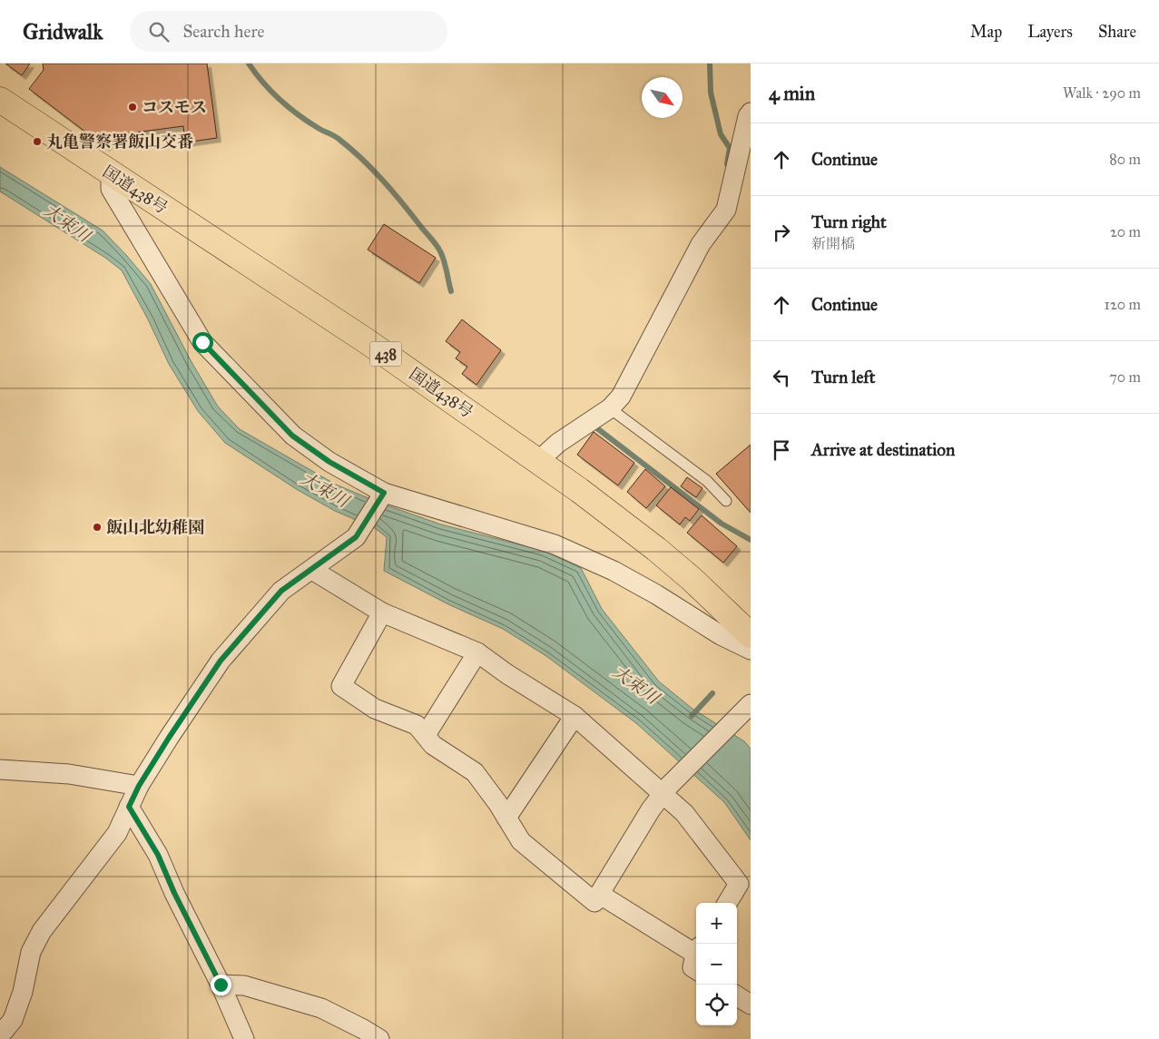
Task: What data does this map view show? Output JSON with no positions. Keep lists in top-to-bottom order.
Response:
{
  "streets": {
    "highway": ["国道438号", "438"]
  },
  "water": ["大束川"],
  "places": ["コスモス", "丸亀警察署飯山交番", "飯山北幼稚園"],
  "north": "bottom right",
  "page": {
    "header": "Gridwalk",
    "search": "Search here",
    "nav": ["Map", "Layers", "Share"],
    "heading": ["4 min", "Walk · 290 m"],
    "list": [
      ["Continue", "80 m"],
      ["Turn right", "新開橋", "20 m"],
      ["Continue", "120 m"],
      ["Turn left", "70 m"],
      "Arrive at destination"
    ],
    "map_buttons": ["+", "−"]
  }
}
